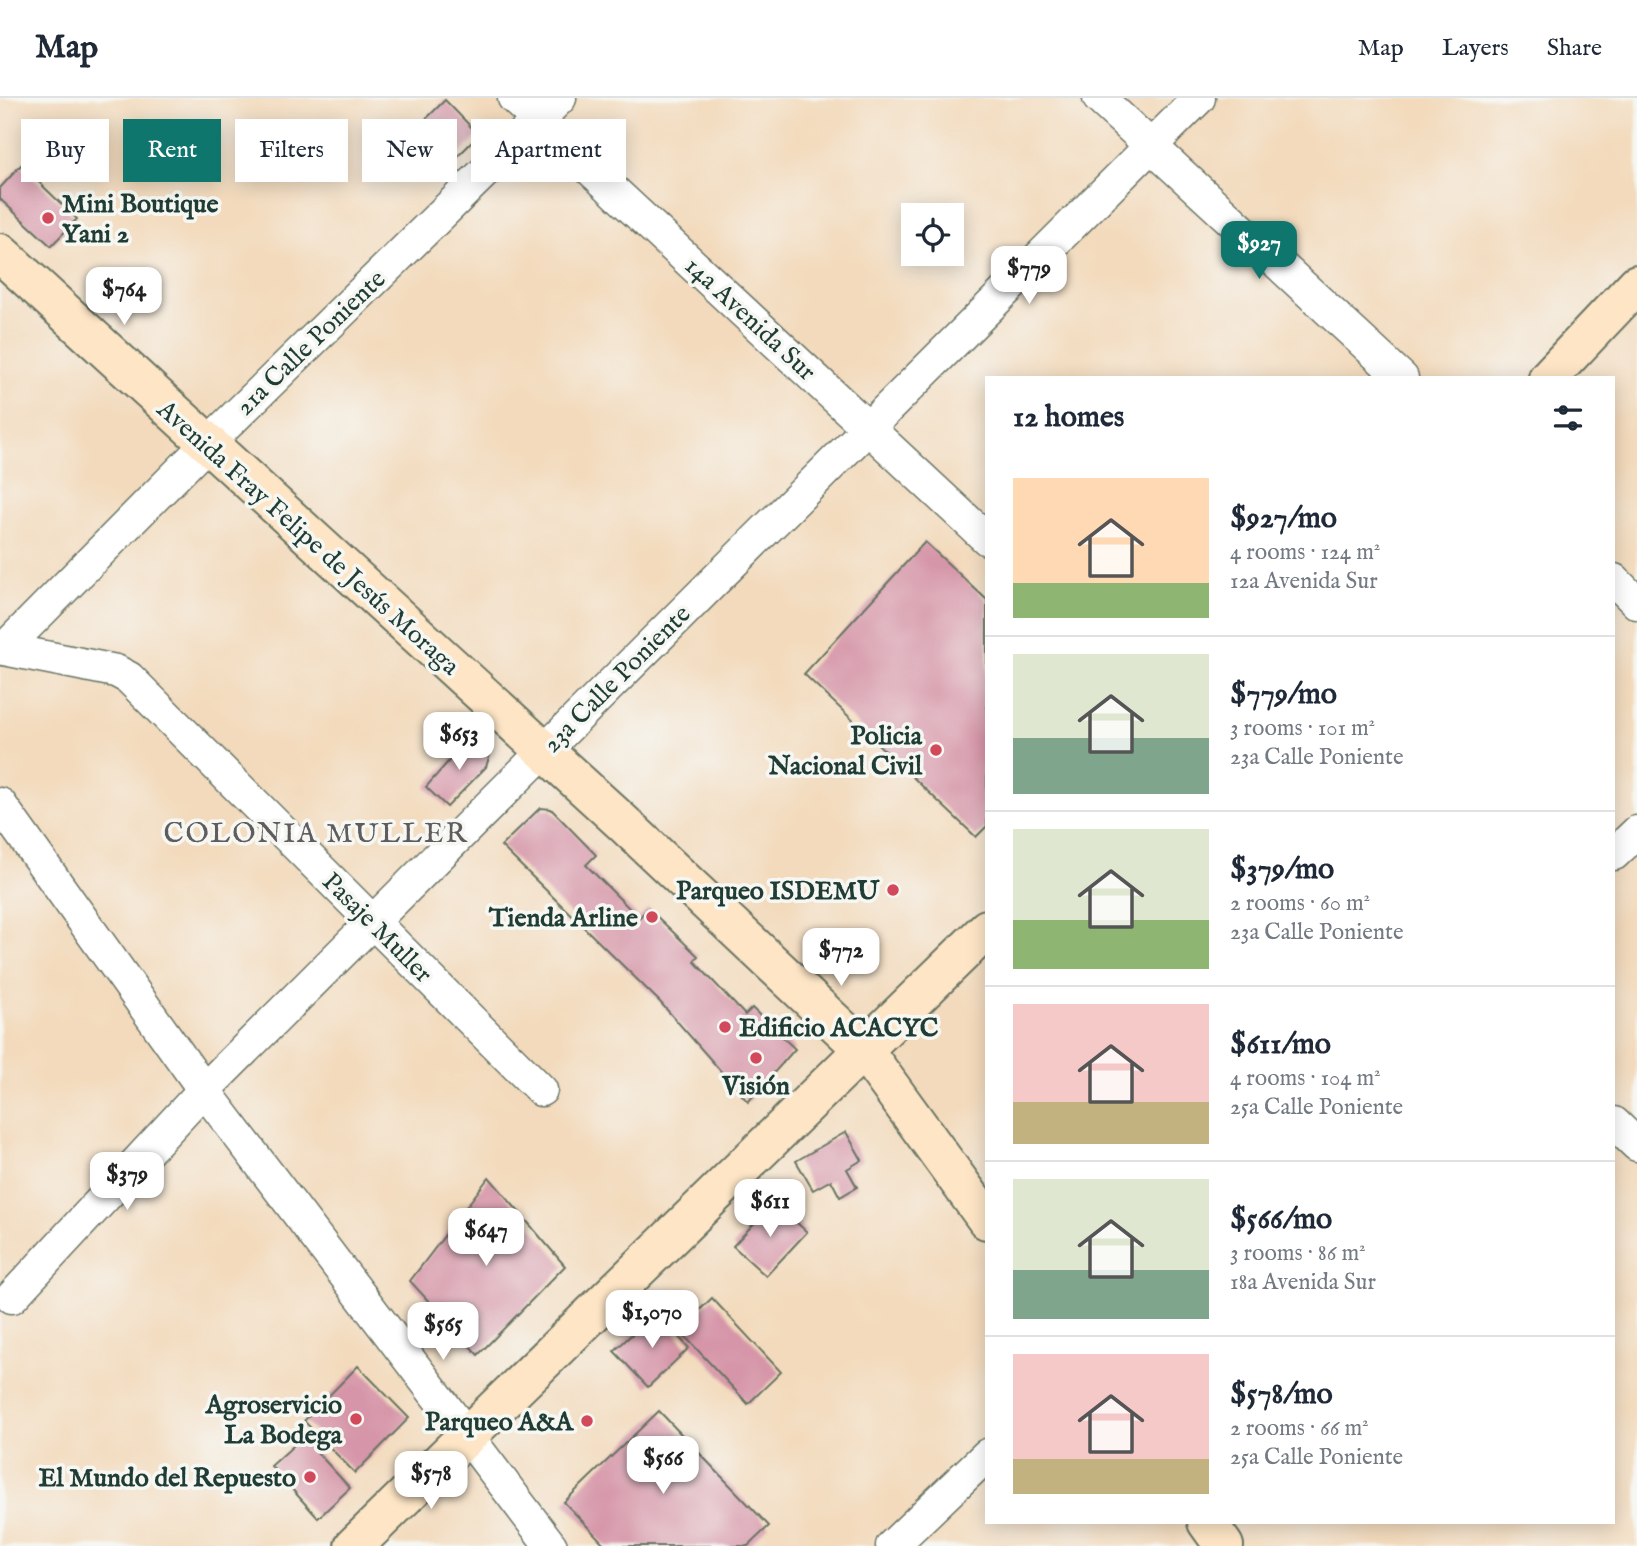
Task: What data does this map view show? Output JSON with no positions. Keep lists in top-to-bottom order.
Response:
{
  "streets": {
    "street": [
      "14a Avenida Sur",
      "21a Calle Poniente",
      "Avenida Fray Felipe de Jesús Moraga",
      "23a Calle Poniente",
      "Pasaje Muller"
    ]
  },
  "crossings": [
    ["14a Avenida Sur", "23a Calle Poniente"],
    ["21a Calle Poniente", "Avenida Fray Felipe de Jesús Moraga"],
    ["21a Calle Poniente", "Pasaje Muller"],
    ["Avenida Fray Felipe de Jesús Moraga", "23a Calle Poniente"],
    ["23a Calle Poniente", "Pasaje Muller"]
  ],
  "districts": ["COLONIA MULLER"],
  "places": [
    "Mini Boutique Yani 2",
    "Policia Nacional Civil",
    "Parqueo ISDEMU",
    "Tienda Arline",
    "Edificio ACACYC",
    "Visión",
    "Agroservicio La Bodega",
    "Parqueo A&A",
    "El Mundo del Repuesto"
  ],
  "page": {
    "header": "Map",
    "nav": ["Map", "Layers", "Share"],
    "chip": [
      "Buy",
      "Rent",
      "Filters",
      "New",
      "Apartment"
    ],
    "price": [
      "$927",
      "$779",
      "$764",
      "$653",
      "$772",
      "$379",
      "$611",
      "$647",
      "$1,070",
      "$565",
      "$566",
      "$578"
    ],
    "heading": "12 homes",
    "list": [
      {
        "name": "$927/mo",
        "note": "4 rooms · 124 m² · 12a Avenida Sur"
      },
      {
        "name": "$779/mo",
        "note": "3 rooms · 101 m² · 23a Calle Poniente"
      },
      {
        "name": "$379/mo",
        "note": "2 rooms · 60 m² · 23a Calle Poniente"
      },
      {
        "name": "$611/mo",
        "note": "4 rooms · 104 m² · 25a Calle Poniente"
      },
      {
        "name": "$566/mo",
        "note": "3 rooms · 86 m² · 18a Avenida Sur"
      },
      {
        "name": "$578/mo",
        "note": "2 rooms · 66 m² · 25a Calle Poniente"
      }
    ]
  }
}
